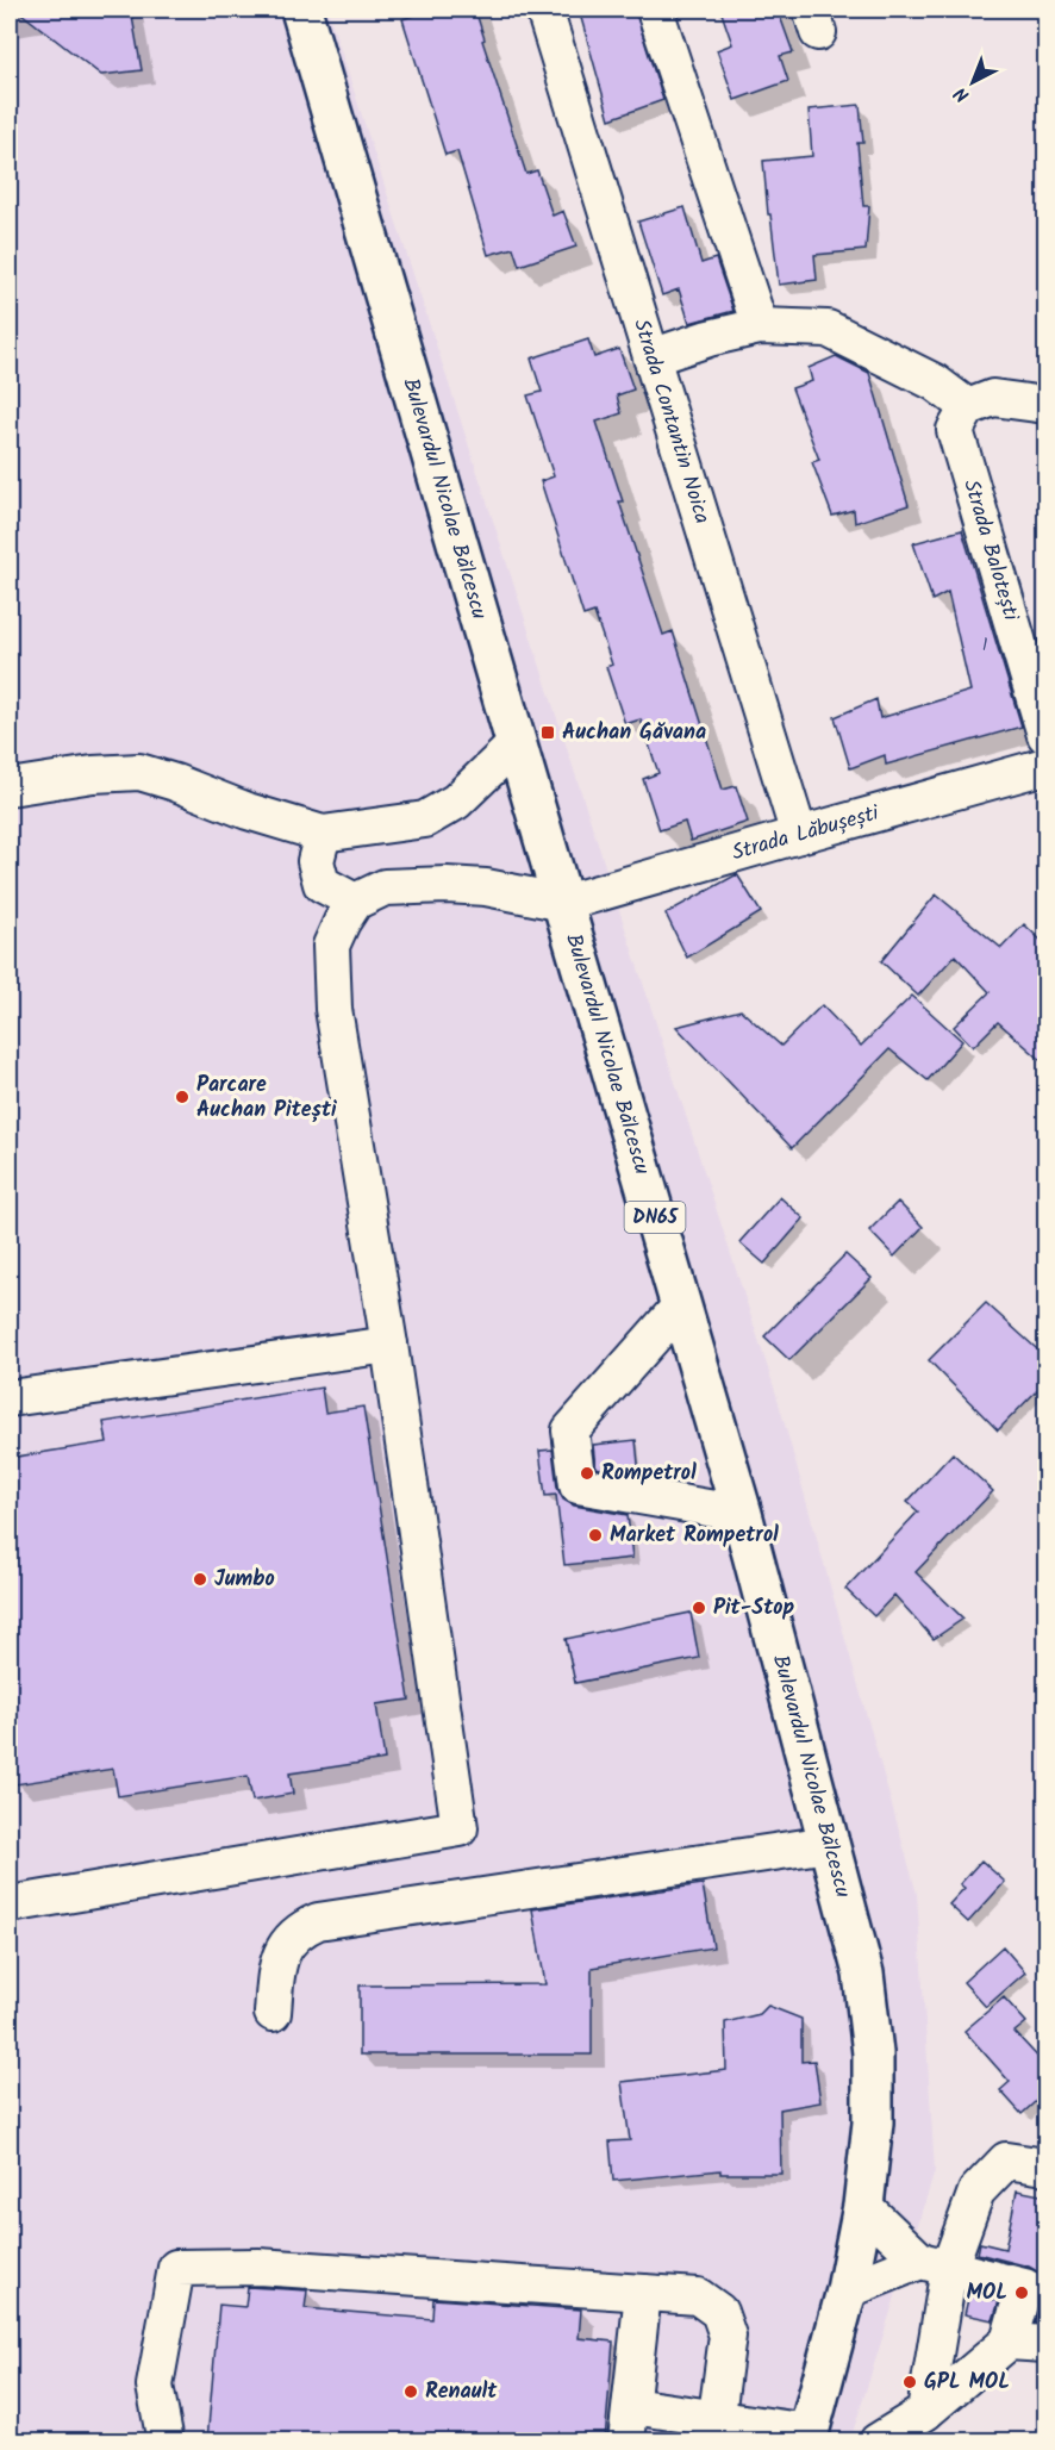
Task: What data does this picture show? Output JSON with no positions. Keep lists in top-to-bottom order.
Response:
{
  "streets": {
    "main road": ["Bulevardul Nicolae Bălcescu", "DN65"],
    "street": ["Strada Contantin Noica", "Strada Balotești", "Strada Lăbușești"]
  },
  "crossings": [
    ["Strada Contantin Noica", "Strada Lăbușești"],
    ["Bulevardul Nicolae Bălcescu", "Strada Lăbușești"]
  ],
  "places": {
    "transit": ["Auchan Găvana"],
    "other": [
      "Parcare Auchan Pitești",
      "Rompetrol",
      "Market Rompetrol",
      "Jumbo",
      "Pit-Stop",
      "MOL",
      "GPL MOL",
      "Renault"
    ]
  },
  "house_numbers": ["1"],
  "north": "bottom left"
}
